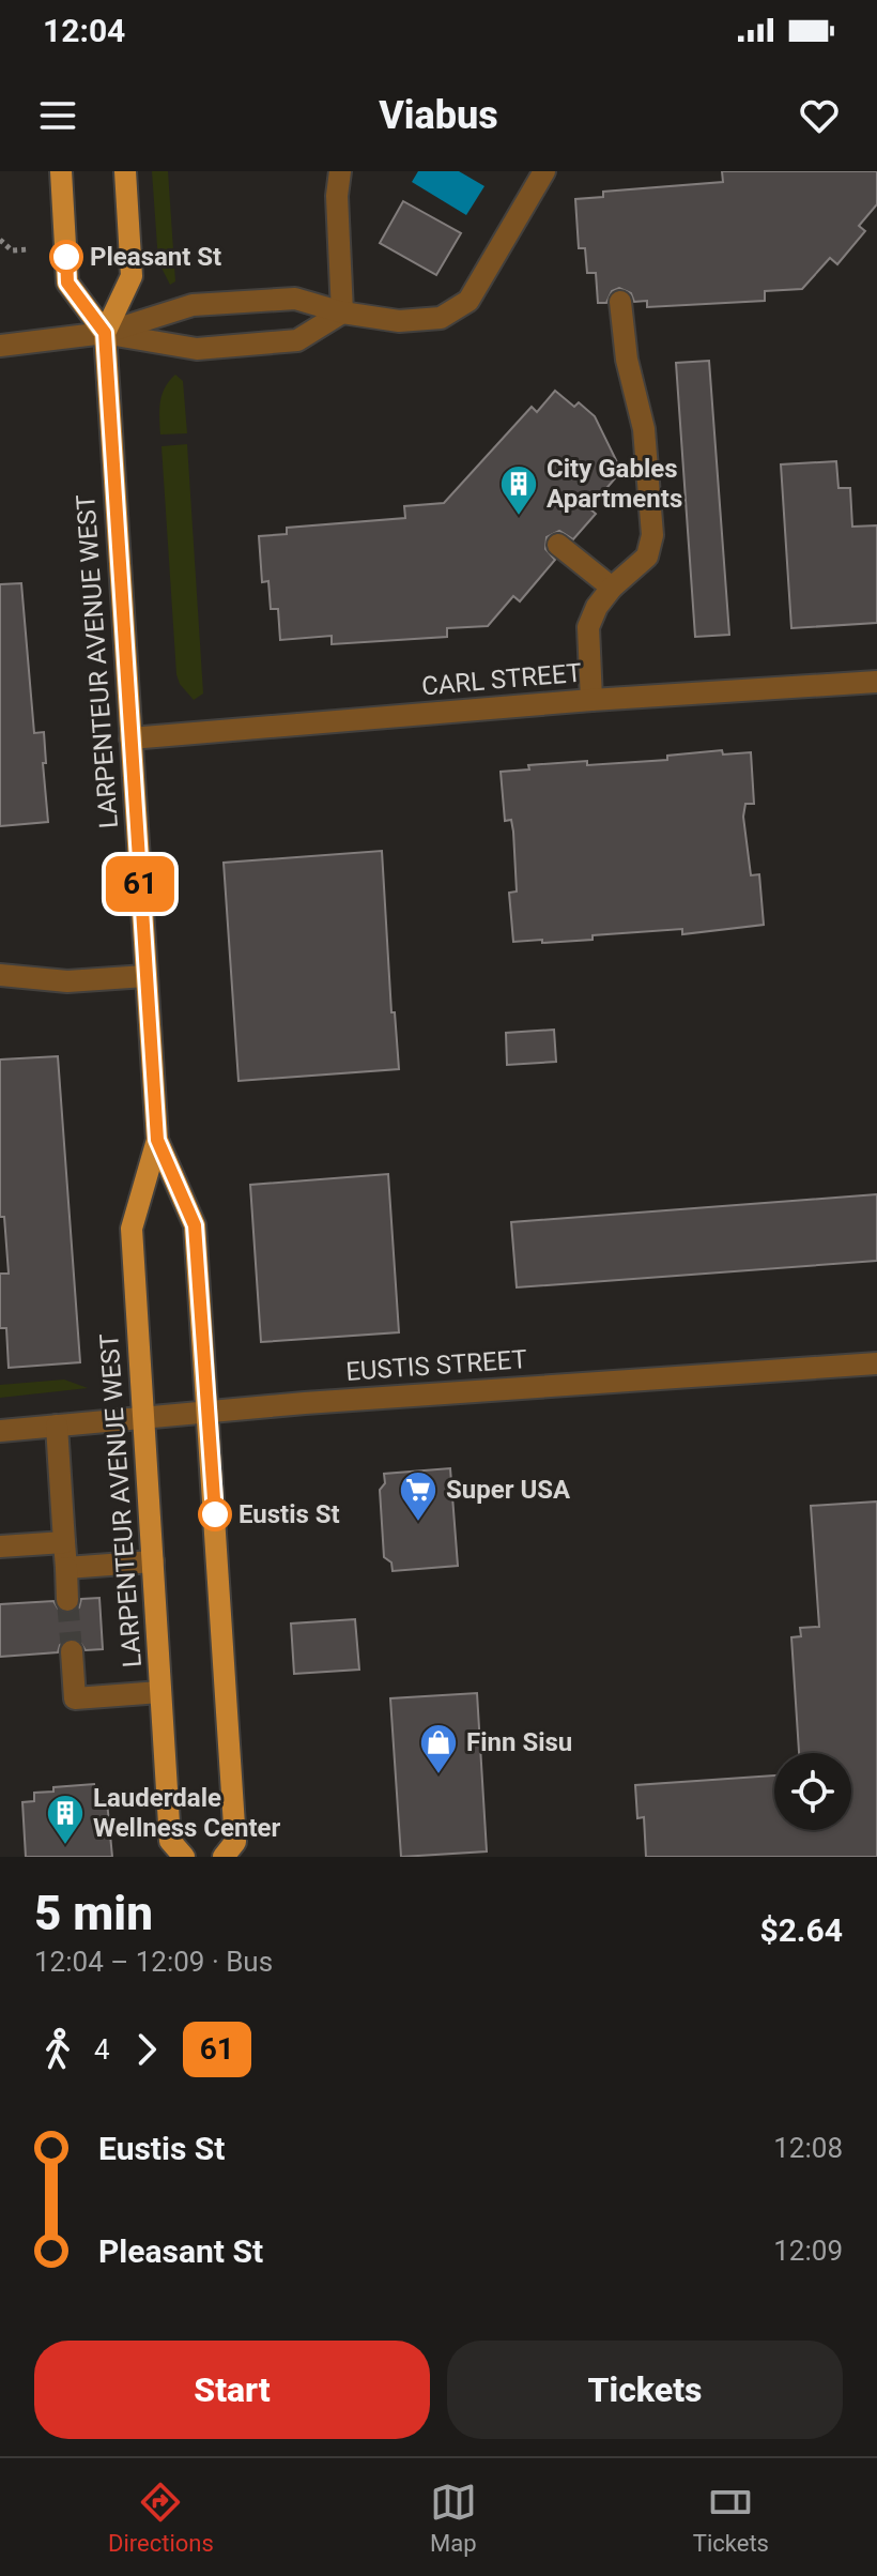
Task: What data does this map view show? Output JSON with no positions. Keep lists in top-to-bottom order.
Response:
{
  "streets": {
    "main road": ["LARPENTEUR AVENUE WEST"],
    "street": ["CARL STREET", "EUSTIS STREET"]
  },
  "crossings": [
    ["LARPENTEUR AVENUE WEST", "CARL STREET"],
    ["LARPENTEUR AVENUE WEST", "EUSTIS STREET"]
  ],
  "places": {
    "other": ["Pleasant St", "Eustis St"],
    "building": ["City Gables Apartments", "Lauderdale Wellness Center"],
    "supermarket": ["Super USA"],
    "shop": ["Finn Sisu"]
  },
  "lines": ["bus line 61"],
  "page": {
    "status": "12:04",
    "header": "Viabus",
    "on_map": "61",
    "heading": ["5 min", "12:04 – 12:09 · Bus", "$2.64"],
    "legs": ["4", "61"],
    "list": [
      {
        "name": "Eustis St",
        "value": "12:08"
      },
      {
        "name": "Pleasant St",
        "value": "12:09"
      }
    ],
    "buttons": ["Start", "Tickets"],
    "tabs": ["Directions", "Map", "Tickets"]
  }
}
